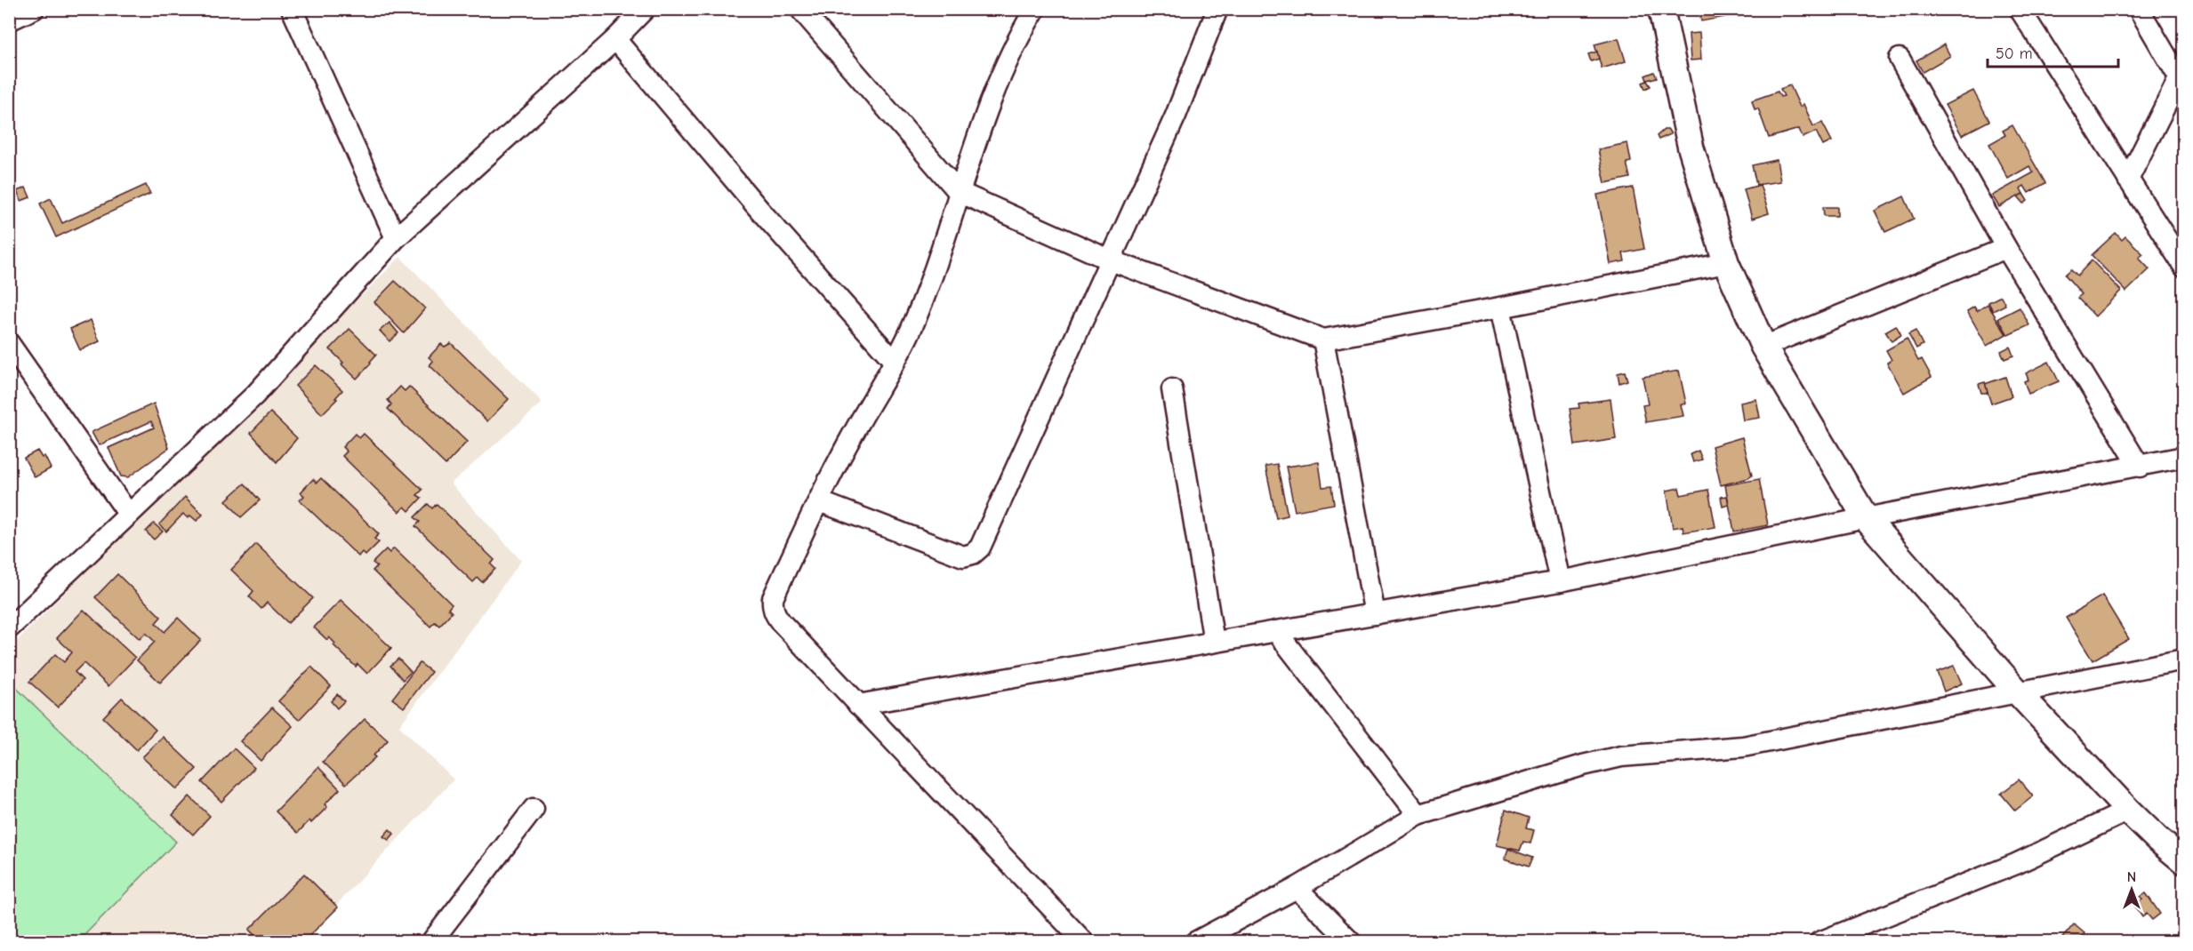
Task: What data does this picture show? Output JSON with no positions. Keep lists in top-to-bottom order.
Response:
{
  "scale_bar": "50 m",
  "north": "top"
}
